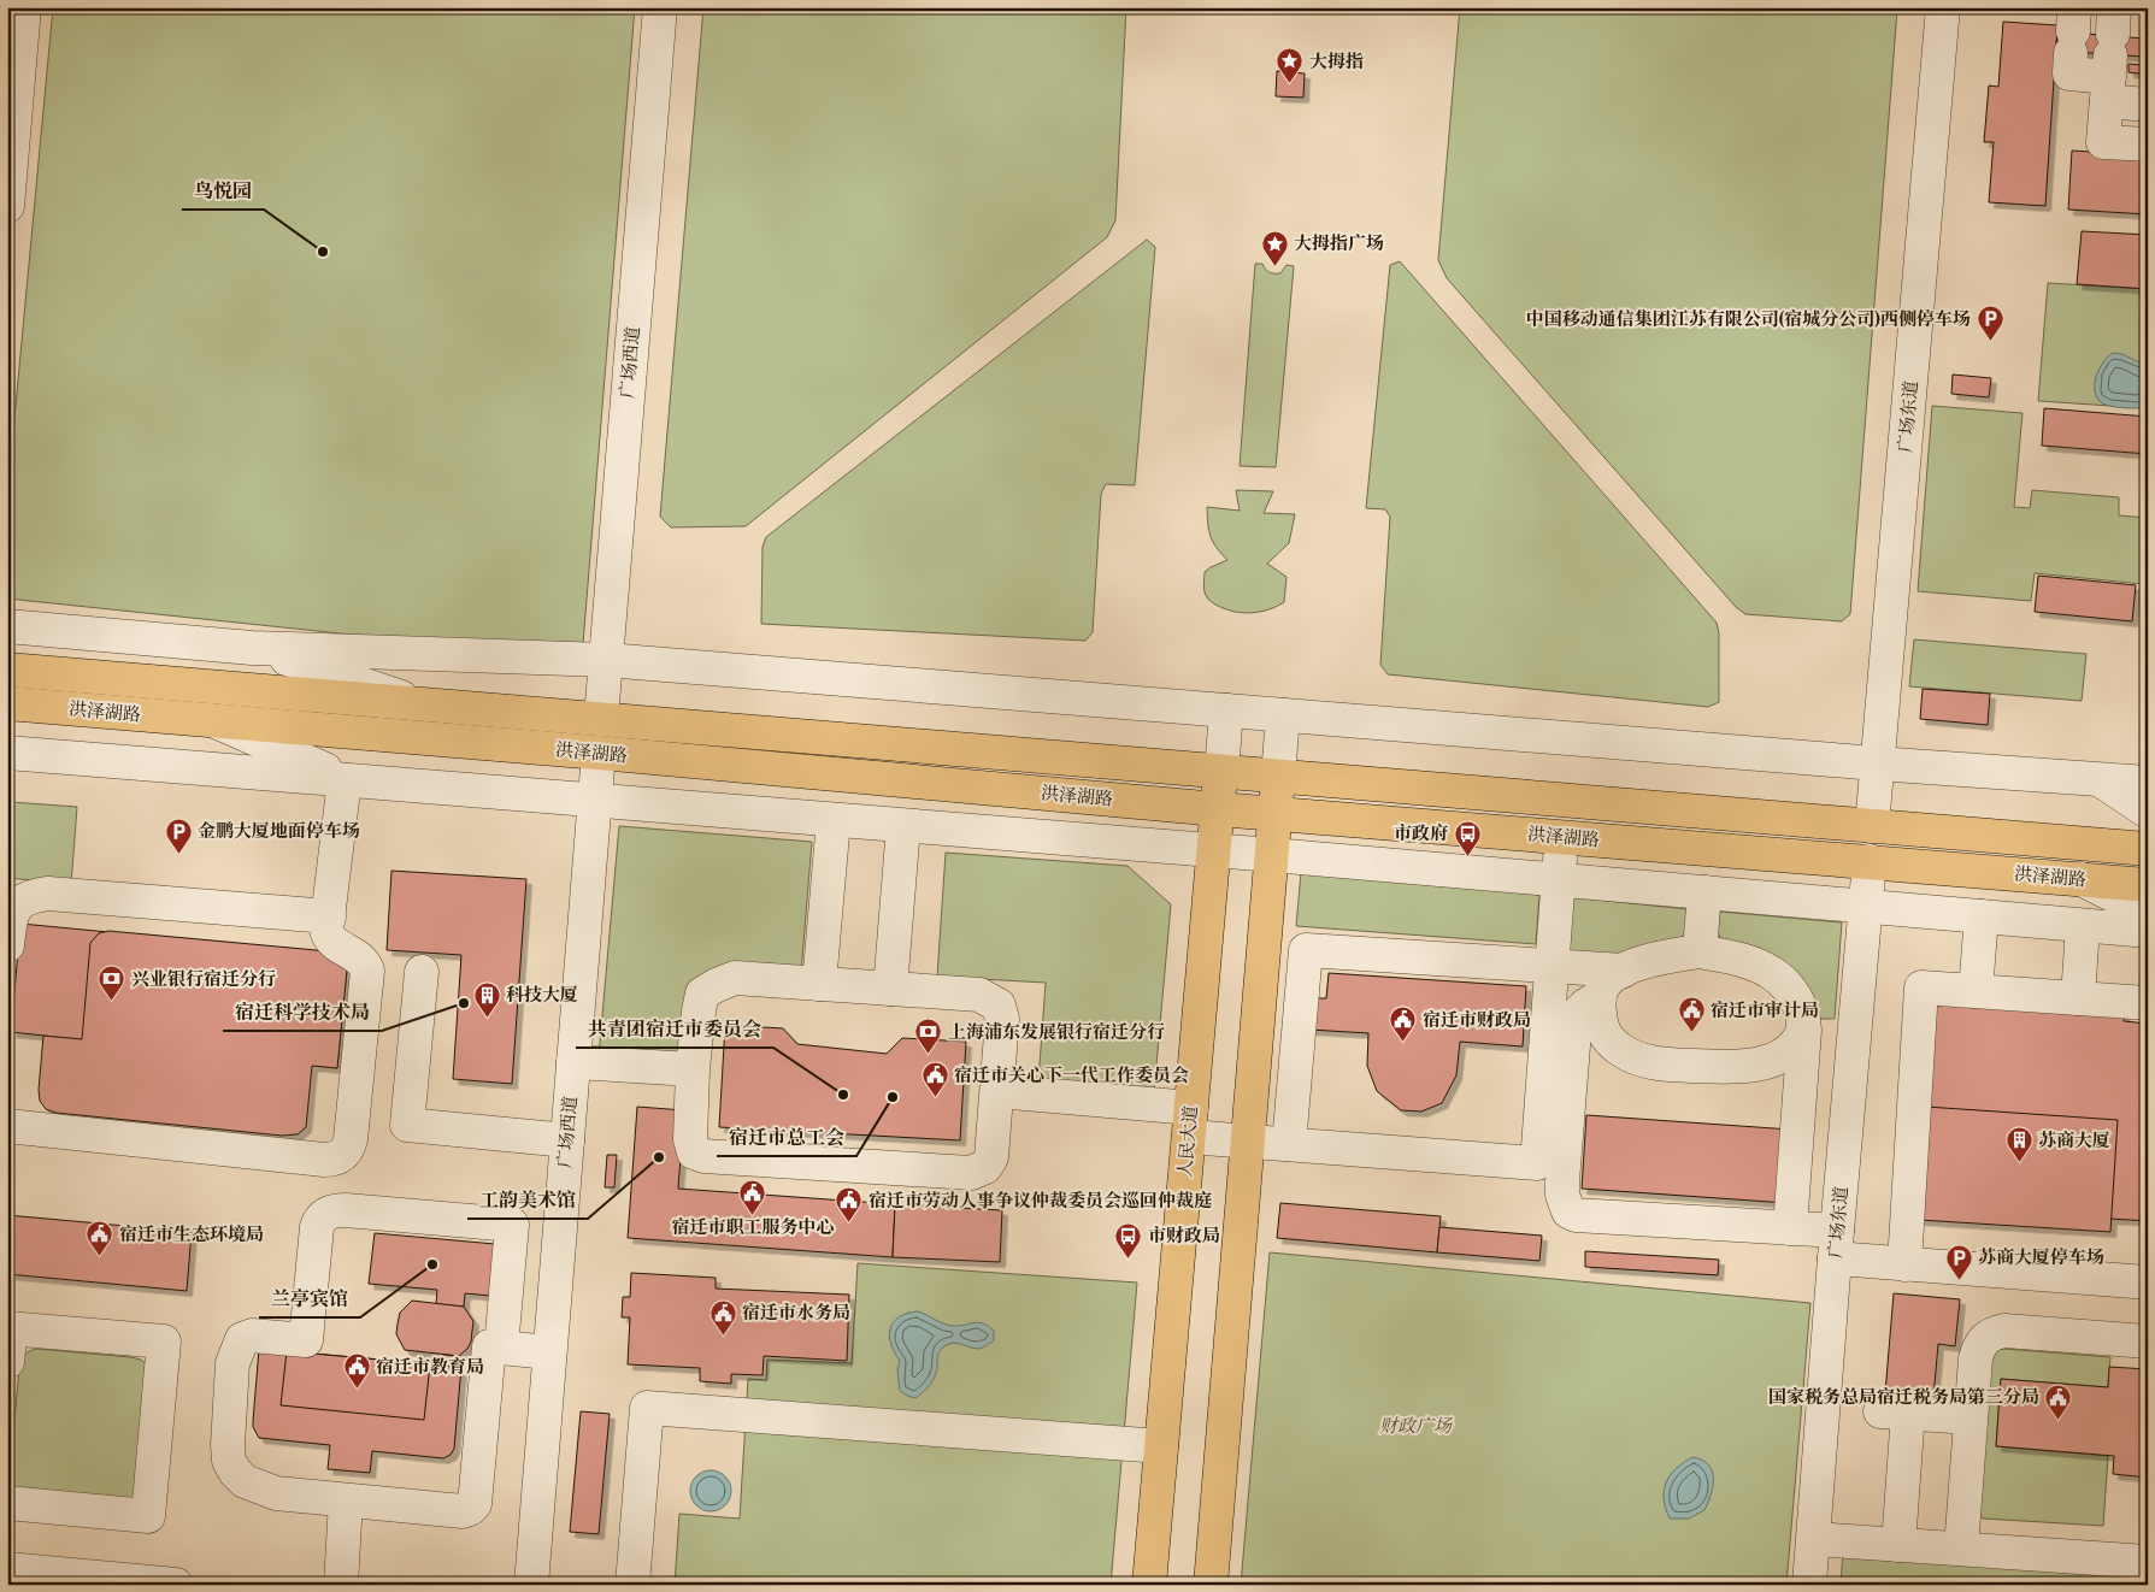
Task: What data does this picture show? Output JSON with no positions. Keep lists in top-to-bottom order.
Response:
{
  "streets": {
    "main road": ["洪泽湖路", "人民大道"],
    "street": ["广场西道", "广场东道"]
  },
  "crossings": [
    ["广场西道", "洪泽湖路"],
    ["广场东道", "洪泽湖路"],
    ["洪泽湖路", "人民大道"]
  ],
  "parks": ["财政广场"],
  "places": {
    "place": ["大拇指", "大拇指广场"],
    "other": [
      "鸟悦园",
      "宿迁科学技术局",
      "共青团宿迁市委员会",
      "宿迁市总工会",
      "工韵美术馆",
      "兰亭宾馆"
    ],
    "parking": ["中国移动通信集团江苏有限公司(宿城分公司)西侧停车场", "金鹏大厦地面停车场", "苏商大厦停车场"],
    "bus stop": ["市政府", "市财政局"],
    "bank": ["兴业银行宿迁分行", "上海浦东发展银行宿迁分行"],
    "building": ["科技大厦", "苏商大厦"],
    "public building": [
      "宿迁市审计局",
      "宿迁市财政局",
      "宿迁市关心下一代工作委员会",
      "宿迁市职工服务中心",
      "宿迁市劳动人事争议仲裁委员会巡回仲裁庭",
      "宿迁市生态环境局",
      "宿迁市水务局",
      "宿迁市教育局",
      "国家税务总局宿迁税务局第三分局"
    ]
  }
}
